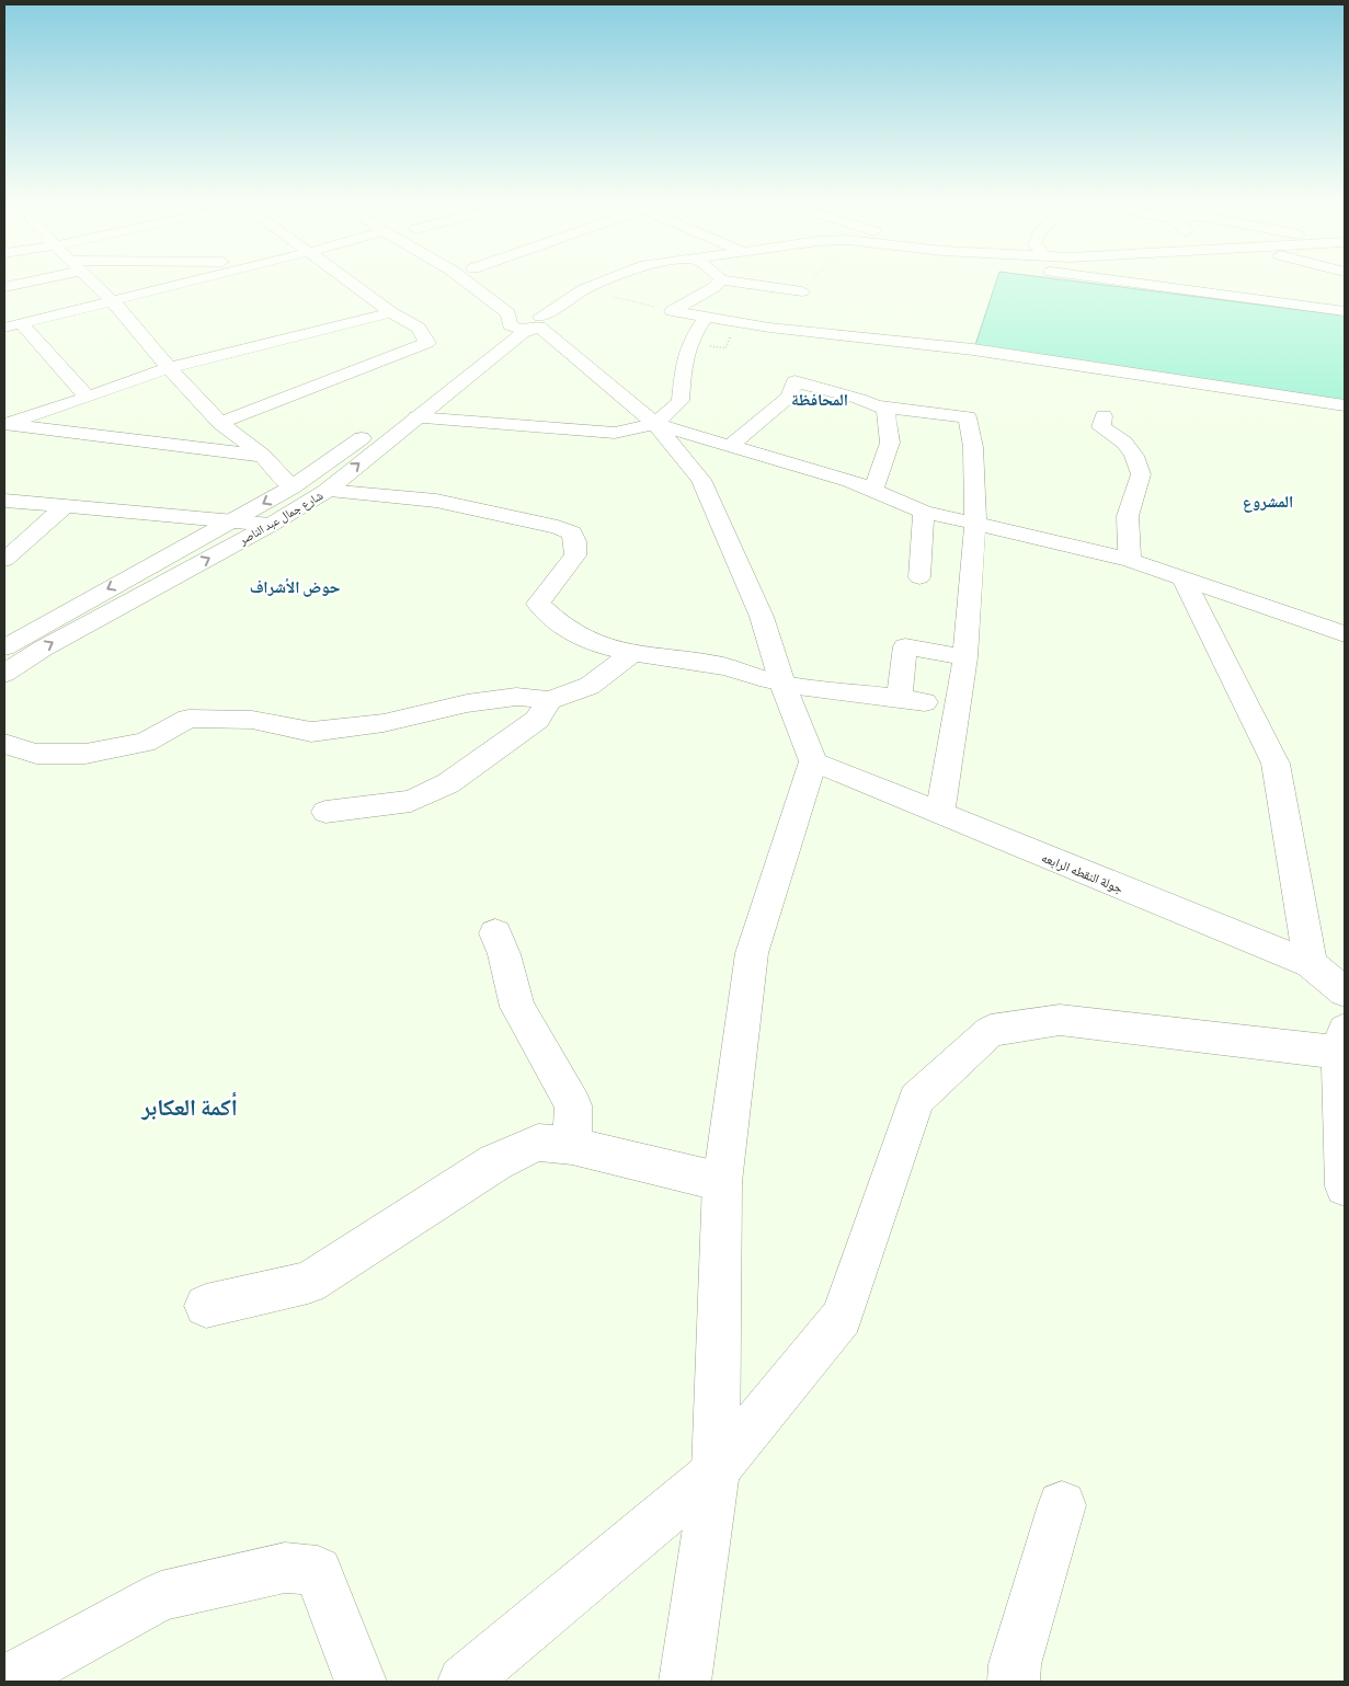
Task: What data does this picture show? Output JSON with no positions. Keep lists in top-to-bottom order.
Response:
{
  "streets": {
    "street": ["شارع جمال عبد الناصر", "جولة النقطه الرابعه"]
  },
  "districts": [
    "المحافظة",
    "المشروع",
    "حوض الأشراف",
    "أكمة العكابر"
  ]
}
